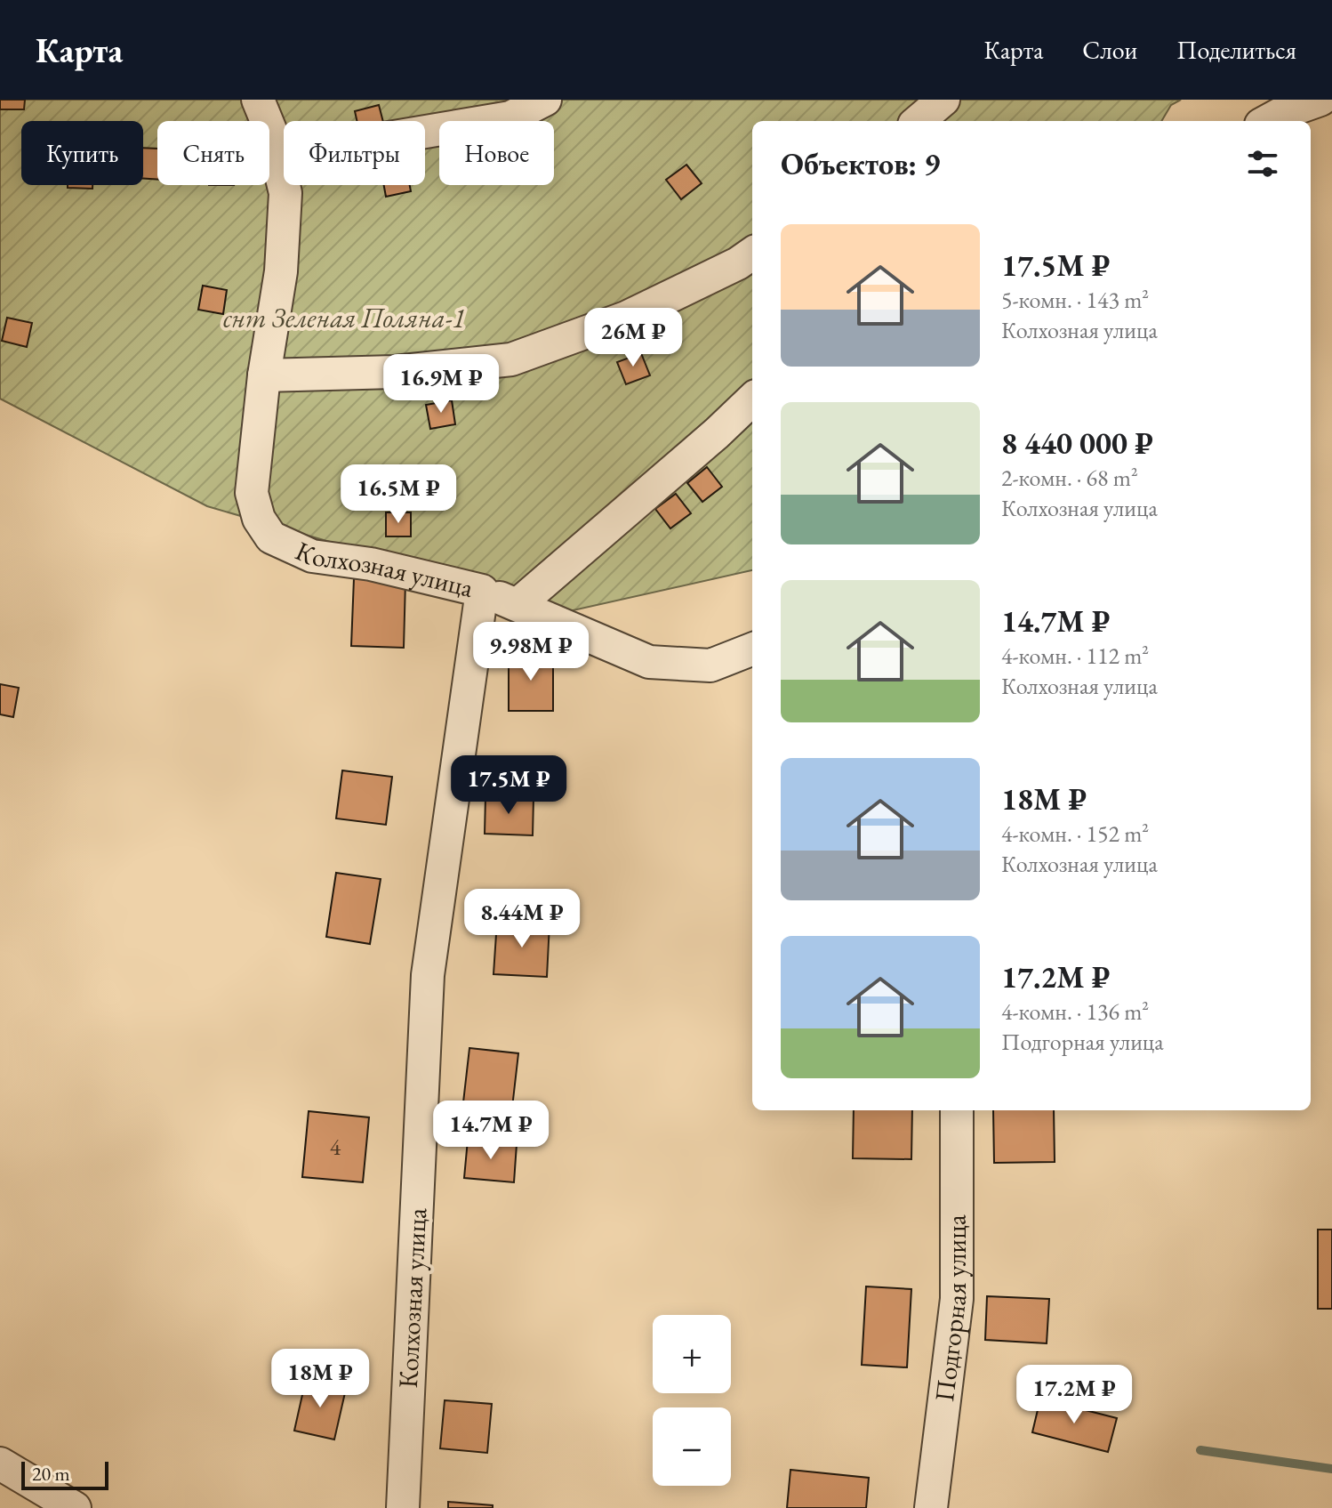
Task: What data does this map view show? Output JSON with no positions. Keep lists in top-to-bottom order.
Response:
{
  "streets": {
    "street": ["Колхозная улица", "Подгорная улица"]
  },
  "parks": ["снт Зеленая Поляна-1"],
  "house_numbers": ["4"],
  "scale_bar": "20 m",
  "page": {
    "header": "Карта",
    "nav": ["Карта", "Слои", "Поделиться"],
    "chip": [
      "Купить",
      "Снять",
      "Фильтры",
      "Новое"
    ],
    "heading": "Объектов: 9",
    "list": [
      {
        "name": "17.5M ₽",
        "note": "5-комн. · 143 m² · Колхозная улица"
      },
      {
        "name": "8 440 000 ₽",
        "note": "2-комн. · 68 m² · Колхозная улица"
      },
      {
        "name": "14.7M ₽",
        "note": "4-комн. · 112 m² · Колхозная улица"
      },
      {
        "name": "18M ₽",
        "note": "4-комн. · 152 m² · Колхозная улица"
      },
      {
        "name": "17.2M ₽",
        "note": "4-комн. · 136 m² · Подгорная улица"
      }
    ],
    "price": [
      "26M ₽",
      "16.9M ₽",
      "16.5M ₽",
      "9.98M ₽",
      "17.5M ₽",
      "8.44M ₽",
      "14.7M ₽",
      "18M ₽",
      "17.2M ₽"
    ],
    "map_buttons": ["+", "−"],
    "scale": "20 m"
  }
}
